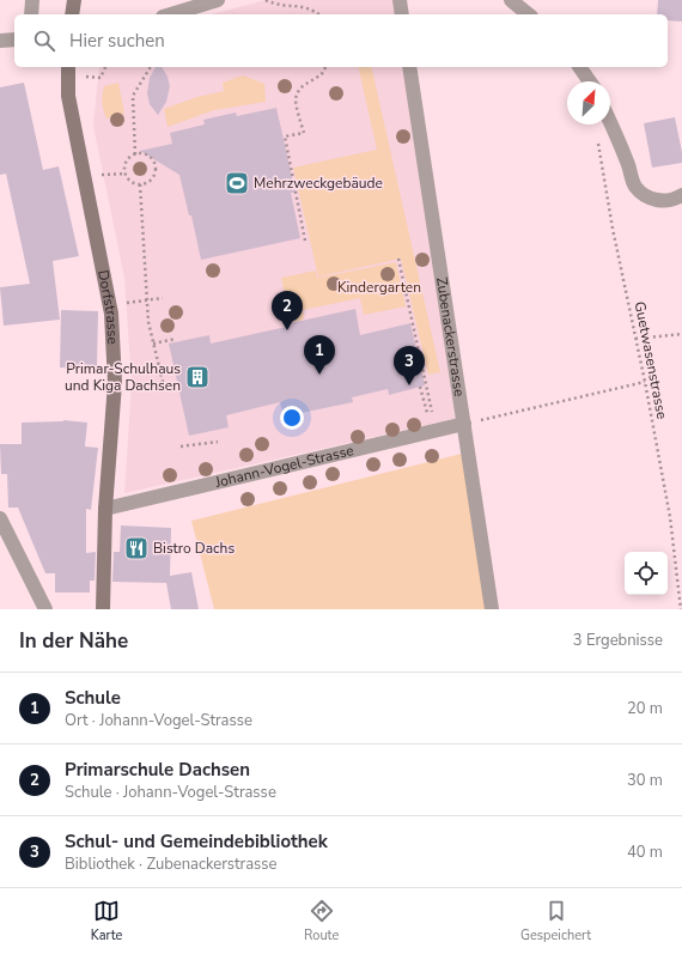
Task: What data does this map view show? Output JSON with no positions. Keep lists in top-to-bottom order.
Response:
{
  "streets": {
    "street": ["Dorfstrasse", "Zubenackerstrasse", "Johann-Vogel-Strasse"],
    "path": ["Guetwasenstrasse"]
  },
  "crossings": [
    ["Dorfstrasse", "Johann-Vogel-Strasse"],
    ["Zubenackerstrasse", "Johann-Vogel-Strasse"]
  ],
  "parks": ["Kindergarten"],
  "places": {
    "sports": ["Mehrzweckgebäude"],
    "building": ["Primar-Schulhaus und Kiga Dachsen"],
    "restaurant": ["Bistro Dachs"]
  },
  "north": "top right",
  "page": {
    "search": "Hier suchen",
    "pins": ["2", "1", "3"],
    "heading": ["In der Nähe", "3 Ergebnisse"],
    "list": [
      {
        "mark": "1",
        "name": "Schule",
        "note": "Ort · Johann-Vogel-Strasse",
        "value": "20 m"
      },
      {
        "mark": "2",
        "name": "Primarschule Dachsen",
        "note": "Schule · Johann-Vogel-Strasse",
        "value": "30 m"
      },
      {
        "mark": "3",
        "name": "Schul- und Gemeindebibliothek",
        "note": "Bibliothek · Zubenackerstrasse",
        "value": "40 m"
      }
    ],
    "nav": ["Karte", "Route", "Gespeichert"]
  }
}
